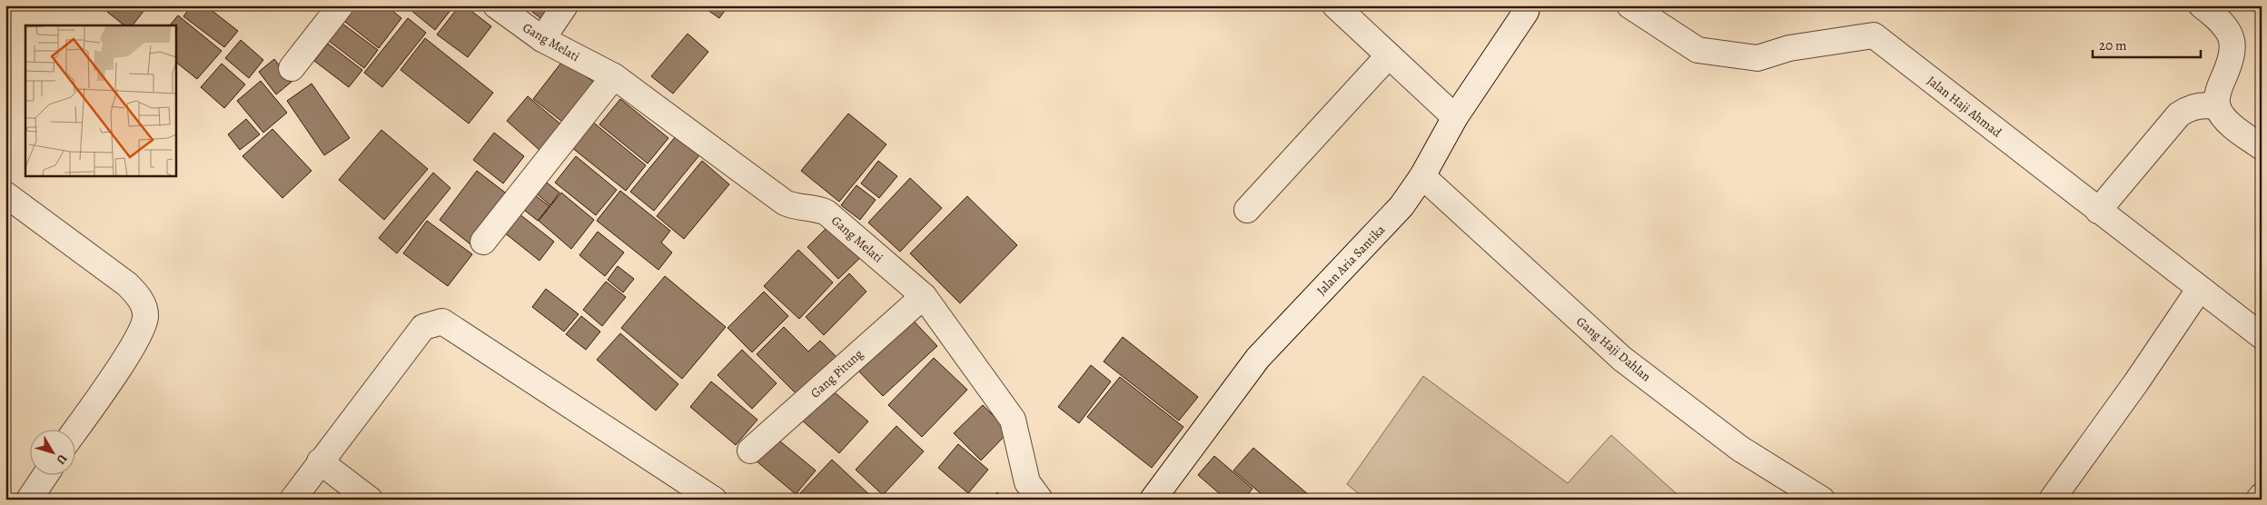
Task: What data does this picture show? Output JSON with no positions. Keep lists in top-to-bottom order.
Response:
{
  "streets": {
    "street": [
      "Gang Melati",
      "Jalan Haji Ahmad",
      "Jalan Aria Santika",
      "Gang Haji Dahlan",
      "Gang Pitung"
    ]
  },
  "crossings": [
    ["Gang Melati", "Gang Pitung"],
    ["Jalan Aria Santika", "Gang Haji Dahlan"]
  ],
  "scale_bar": "20 m",
  "north": "bottom right"
}
